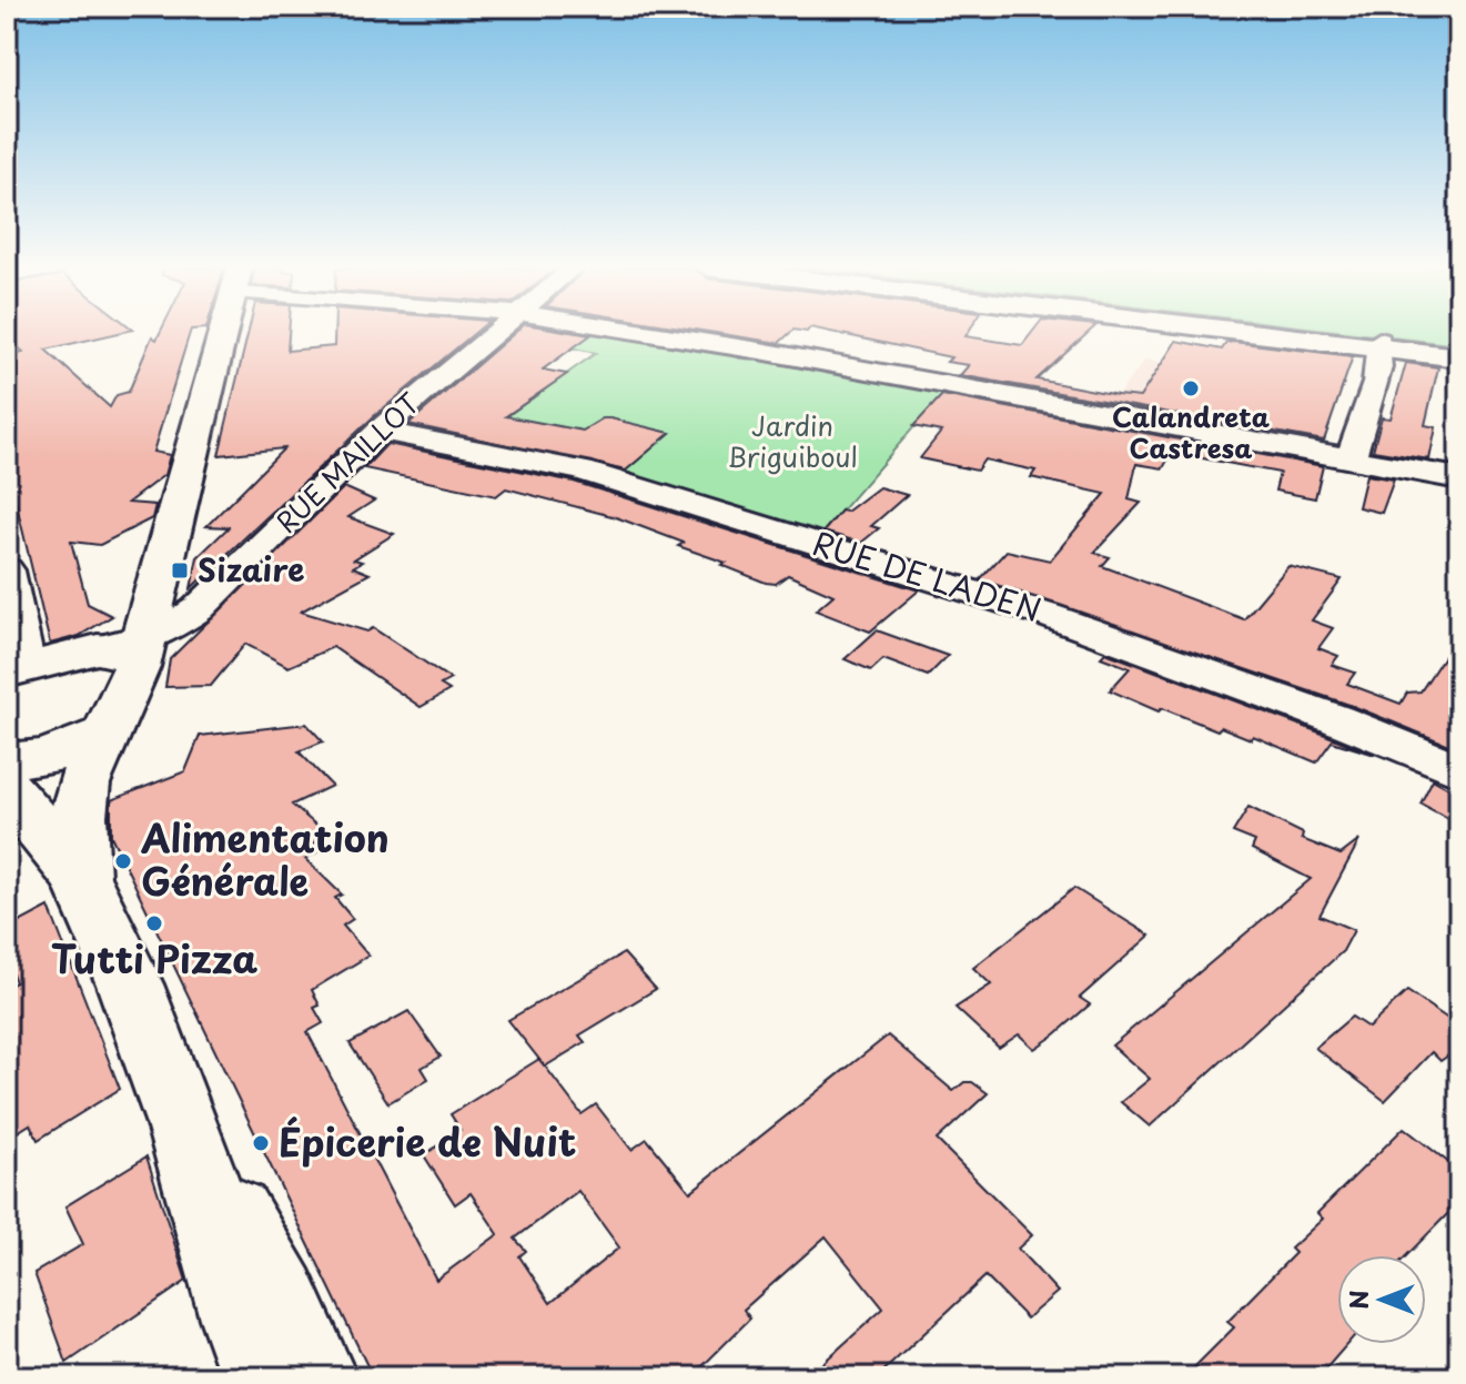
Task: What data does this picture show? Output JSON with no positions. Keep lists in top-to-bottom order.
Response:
{
  "streets": {
    "street": ["RUE MAILLOT", "RUE DE LADEN"]
  },
  "crossings": [
    ["RUE MAILLOT", "RUE DE LADEN"]
  ],
  "parks": ["Jardin Briguiboul"],
  "places": {
    "other": [
      "Calandreta Castresa",
      "Alimentation Générale",
      "Tutti Pizza",
      "Épicerie de Nuit"
    ],
    "transit": ["Sizaire"]
  },
  "north": "left"
}
